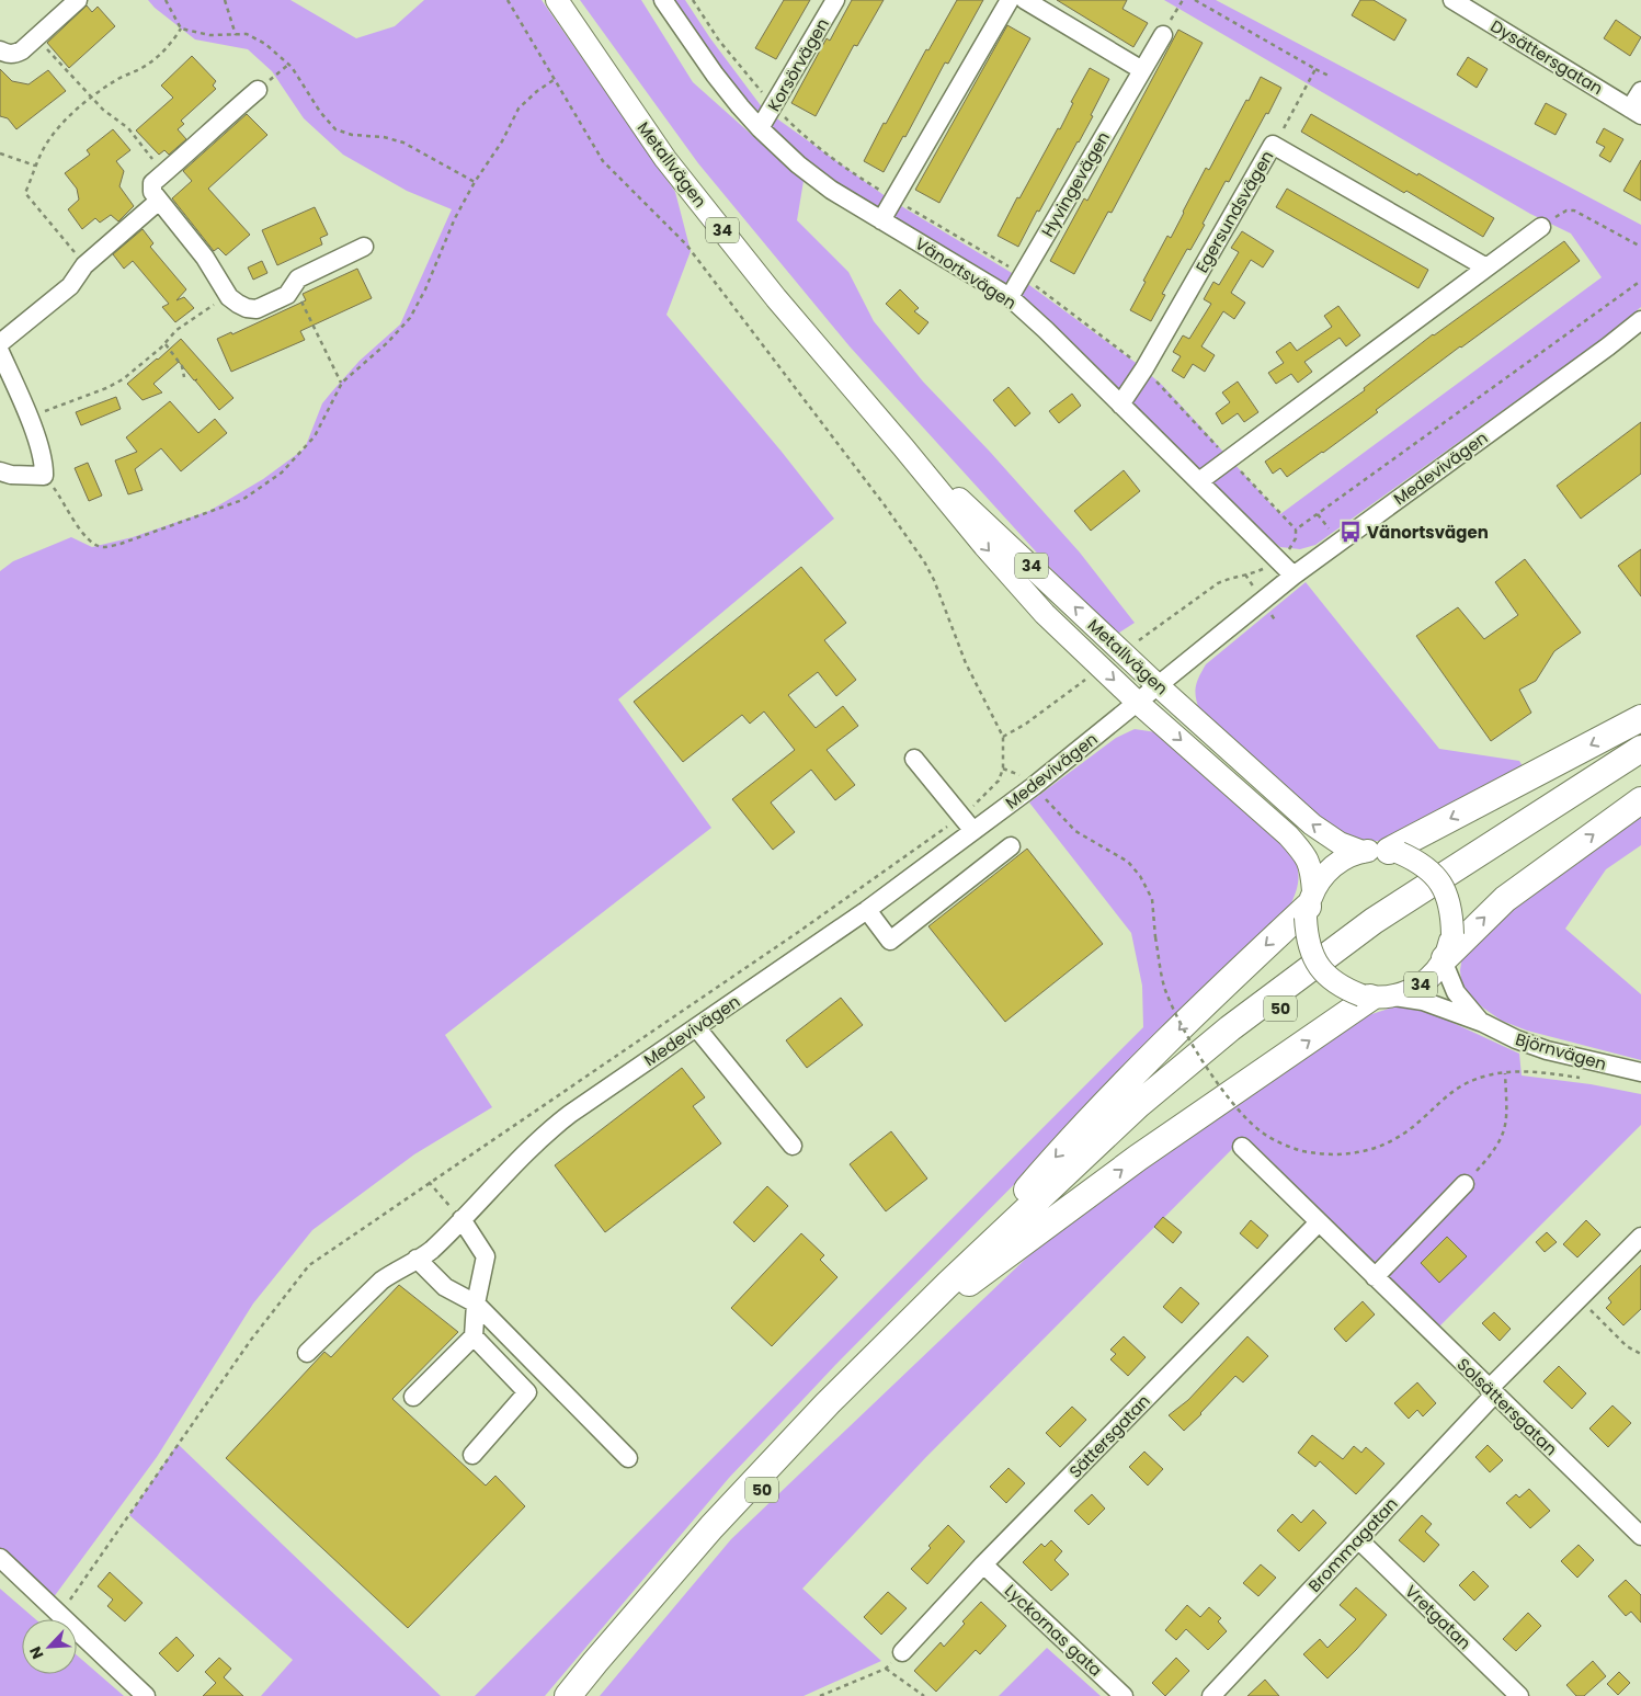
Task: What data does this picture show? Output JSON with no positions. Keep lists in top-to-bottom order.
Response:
{
  "streets": {
    "highway": ["50"],
    "main road": ["Metallvägen", "34"],
    "street": [
      "Dysättersgatan",
      "Korsörvägen",
      "Hyvingevägen",
      "Egersundsvägen",
      "Vänortsvägen",
      "Medevivägen",
      "Björnvägen",
      "Solsättersgatan",
      "Sättersgatan",
      "Brommagatan",
      "Vretgatan",
      "Lyckornas gata"
    ]
  },
  "crossings": [
    ["Korsörvägen", "Vänortsvägen"],
    ["Metallvägen", "34"],
    ["Metallvägen", "Medevivägen"],
    ["Metallvägen", "Björnvägen"],
    ["Hyvingevägen", "Vänortsvägen"],
    ["Egersundsvägen", "Vänortsvägen"],
    ["34", "Björnvägen"],
    ["Vänortsvägen", "Medevivägen"],
    ["Solsättersgatan", "Sättersgatan"],
    ["Solsättersgatan", "Brommagatan"],
    ["Sättersgatan", "Lyckornas gata"],
    ["Brommagatan", "Vretgatan"]
  ],
  "places": {
    "bus stop": ["Vänortsvägen"]
  },
  "north": "bottom left"
}
